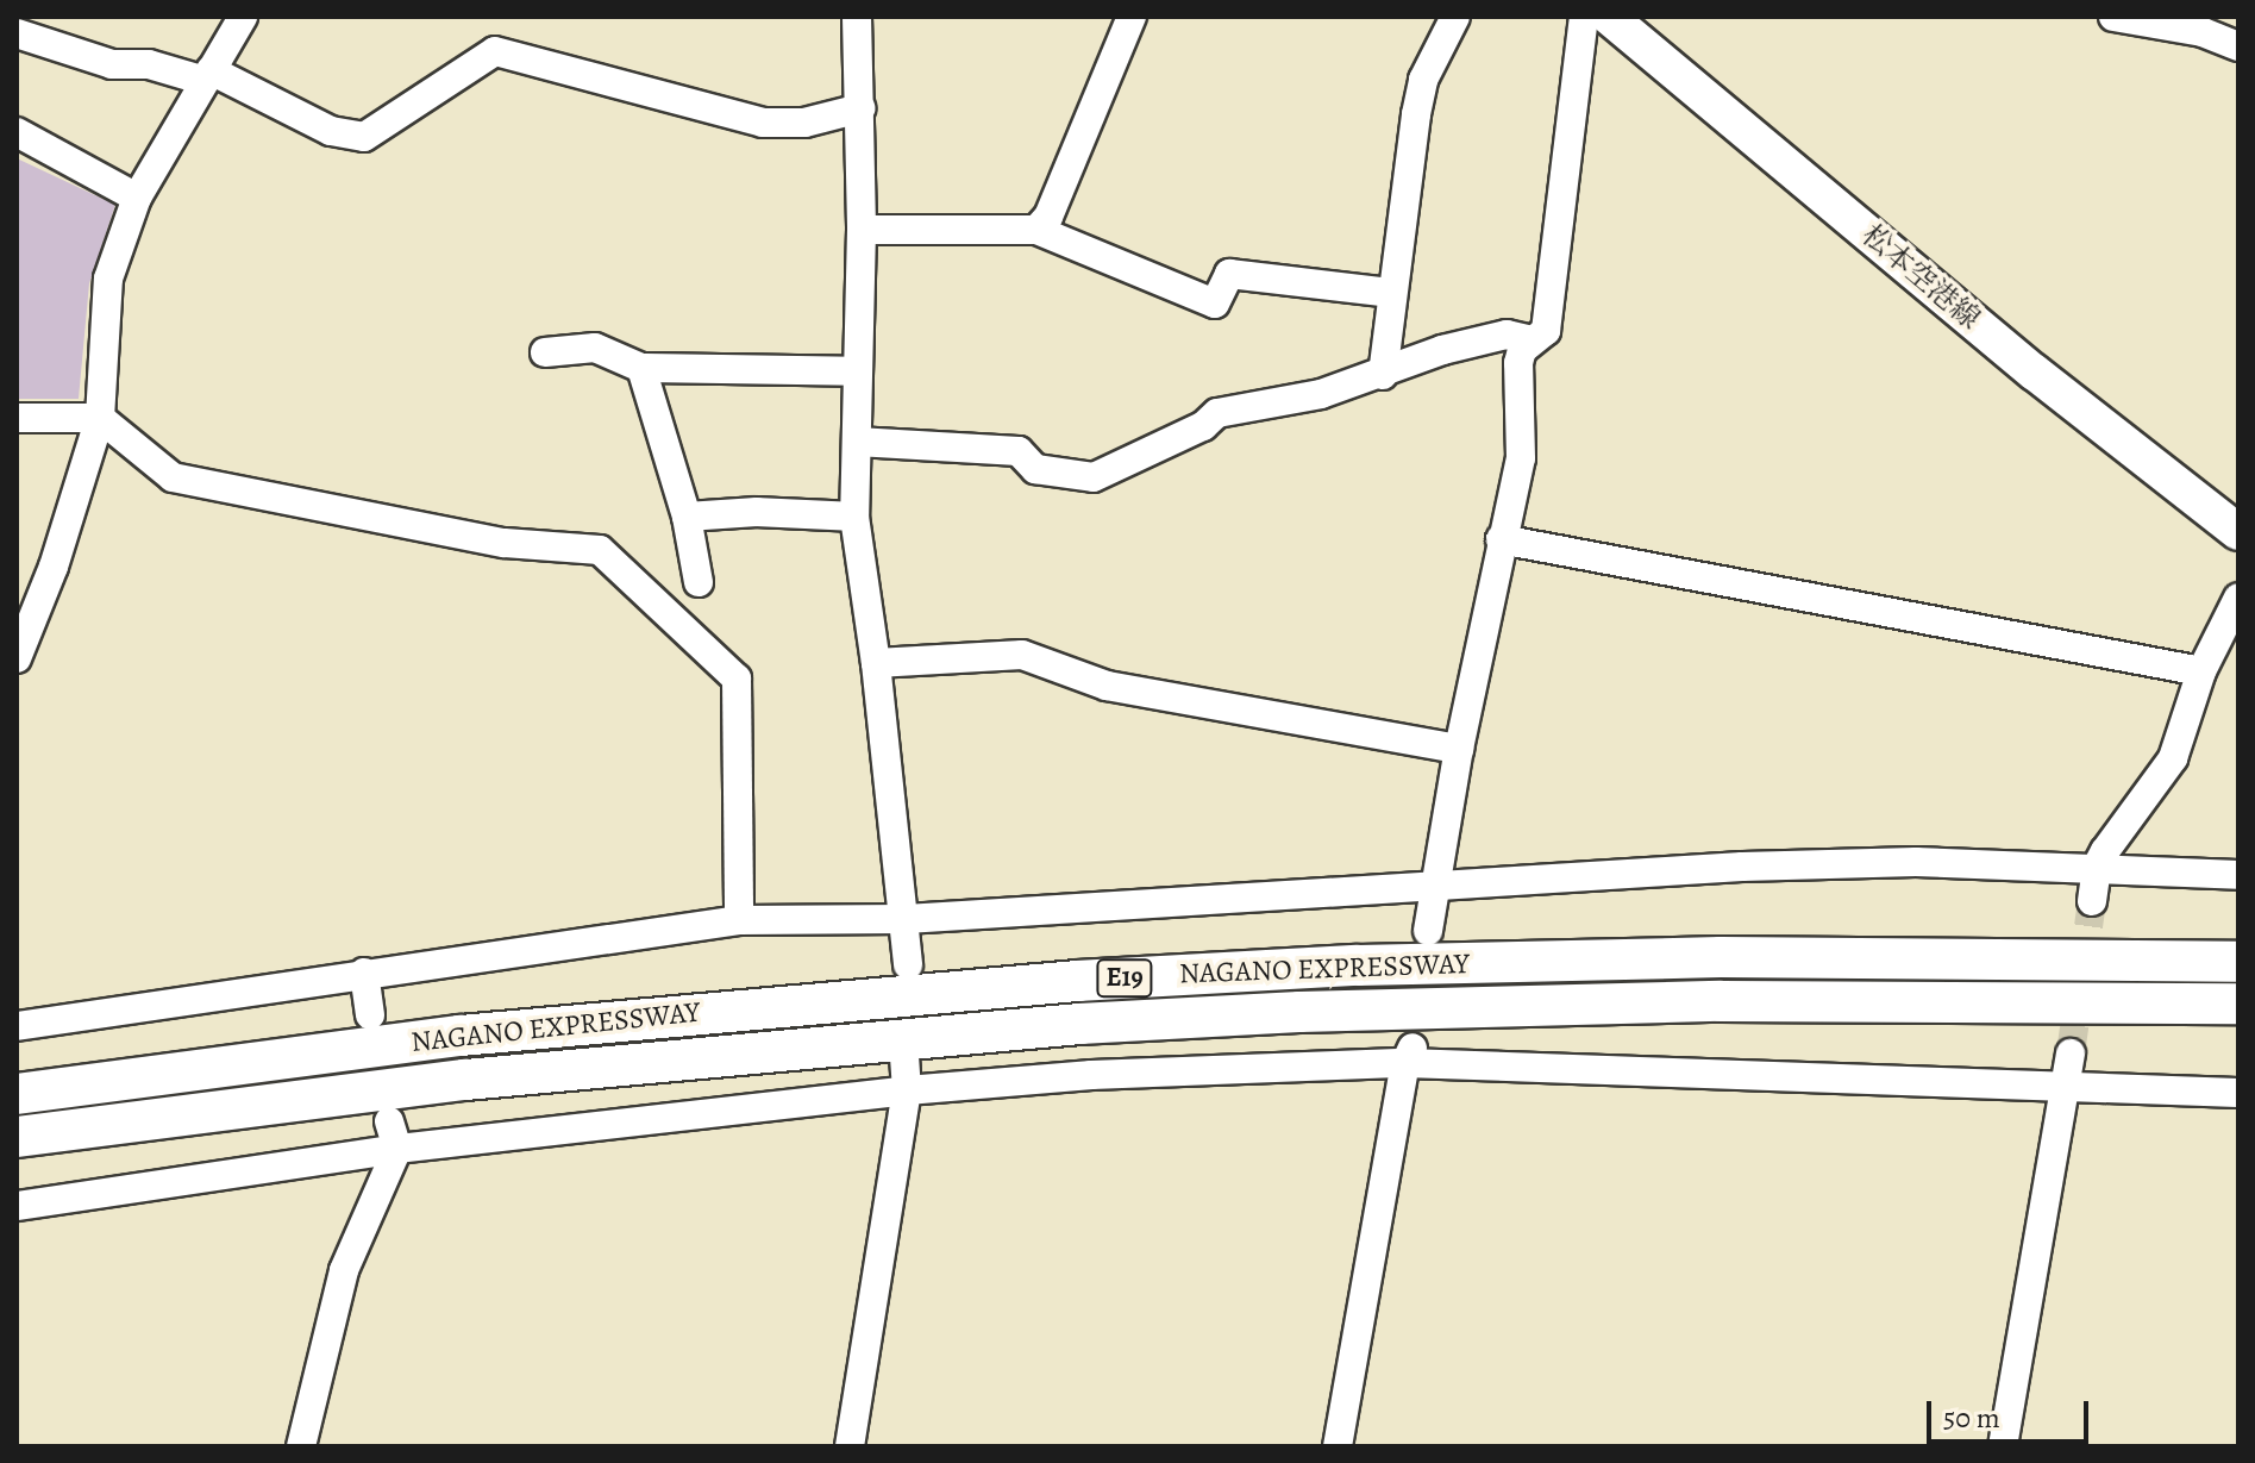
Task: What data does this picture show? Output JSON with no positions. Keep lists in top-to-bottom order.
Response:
{
  "streets": {
    "highway": ["NAGANO EXPRESSWAY", "E19"],
    "main road": ["松本空港線"]
  },
  "scale_bar": "50 m"
}
